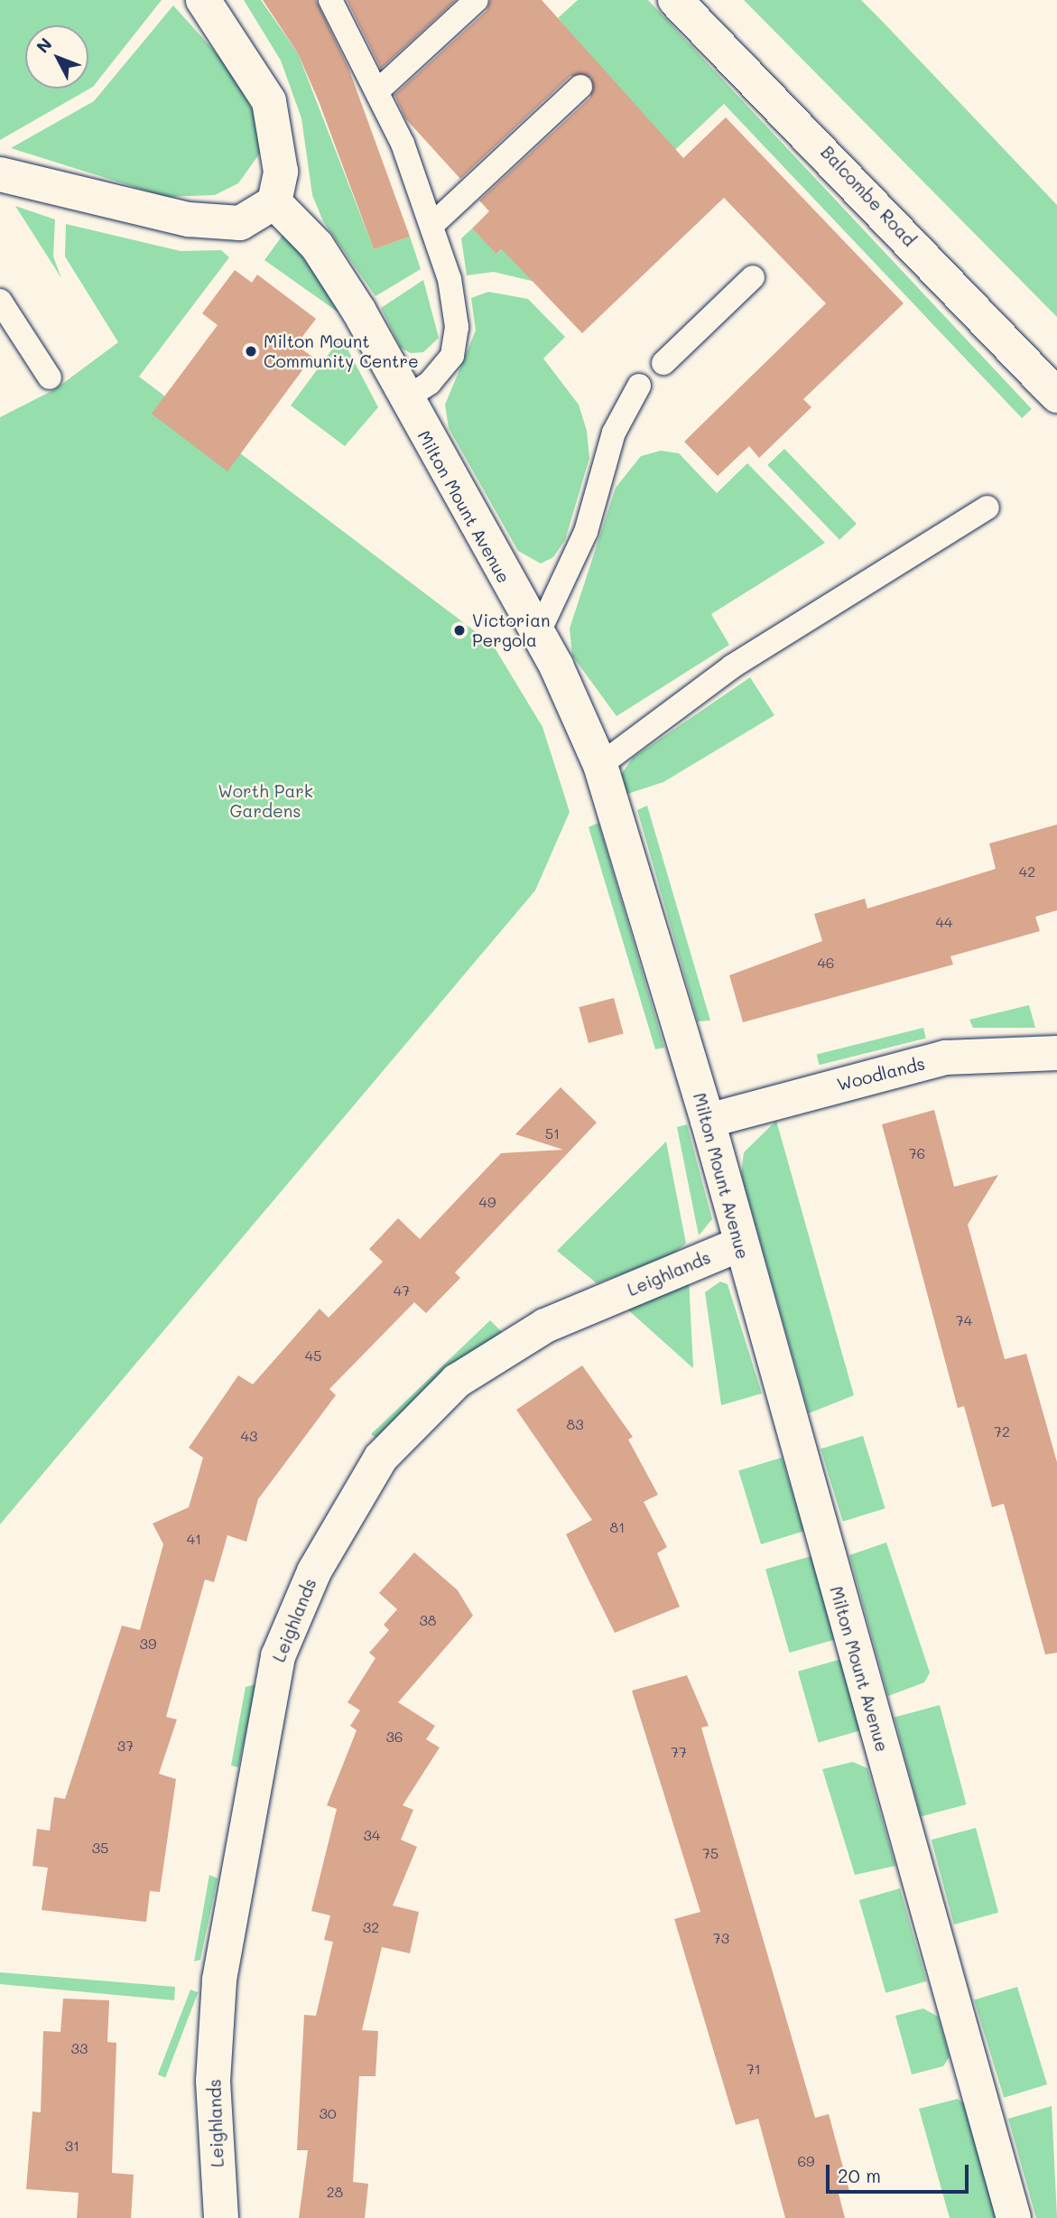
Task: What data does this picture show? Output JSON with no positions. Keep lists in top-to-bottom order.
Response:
{
  "streets": {
    "street": [
      "Balcombe Road",
      "Milton Mount Avenue",
      "Woodlands",
      "Leighlands"
    ]
  },
  "crossings": [
    ["Milton Mount Avenue", "Woodlands"],
    ["Milton Mount Avenue", "Leighlands"]
  ],
  "parks": ["Worth Park Gardens"],
  "places": ["Milton Mount Community Centre", "Victorian Pergola"],
  "house_numbers": [
    "42",
    "44",
    "46",
    "51",
    "76",
    "49",
    "47",
    "74",
    "45",
    "83",
    "72",
    "43",
    "81",
    "41",
    "38",
    "39",
    "36",
    "37",
    "77",
    "34",
    "35",
    "75",
    "32",
    "73",
    "33",
    "71",
    "30",
    "31",
    "69",
    "28"
  ],
  "scale_bar": "20 m",
  "north": "top left"
}
